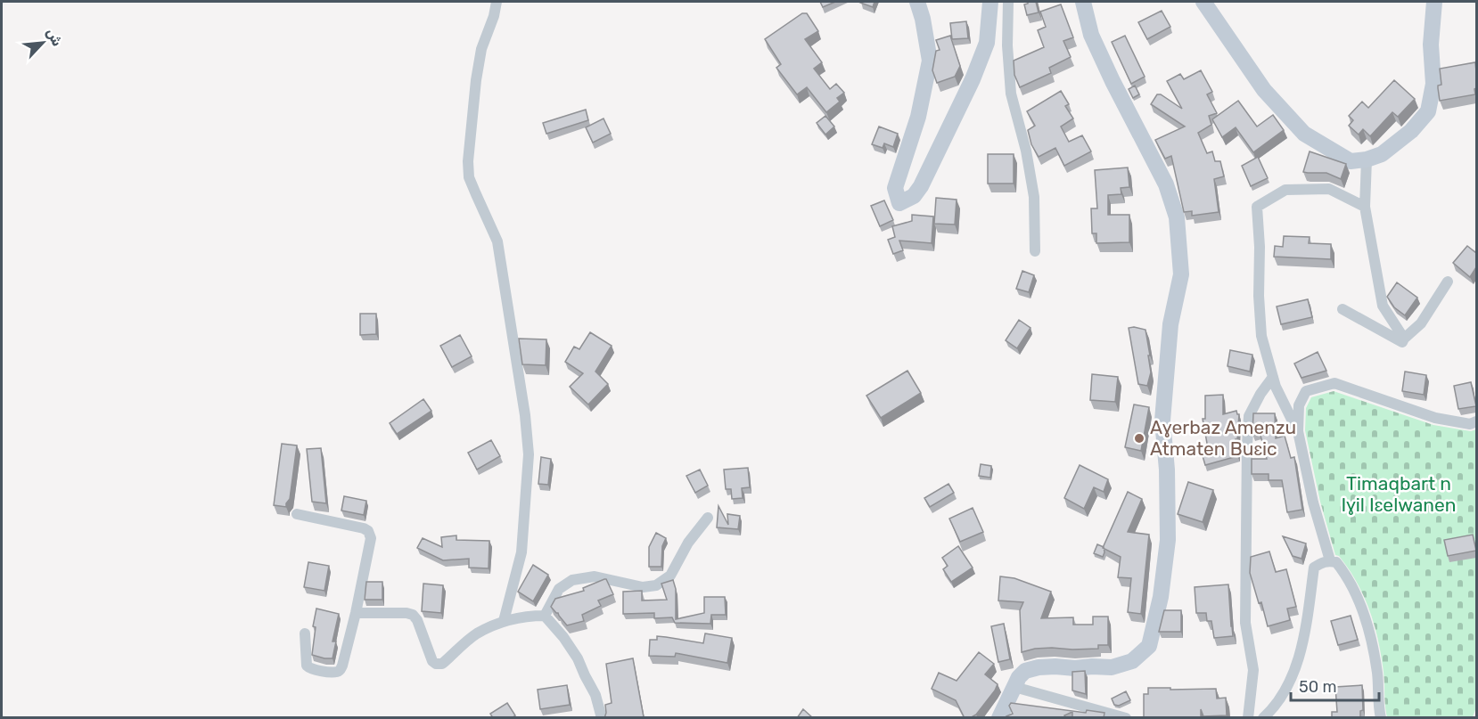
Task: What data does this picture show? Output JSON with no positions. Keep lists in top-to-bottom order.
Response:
{
  "parks": ["Timaqbart n Iɣil Iɛelwanen"],
  "places": ["Aɣerbaz Amenzu Atmaten Buɛic"],
  "scale_bar": "50 m",
  "north": "top right"
}
